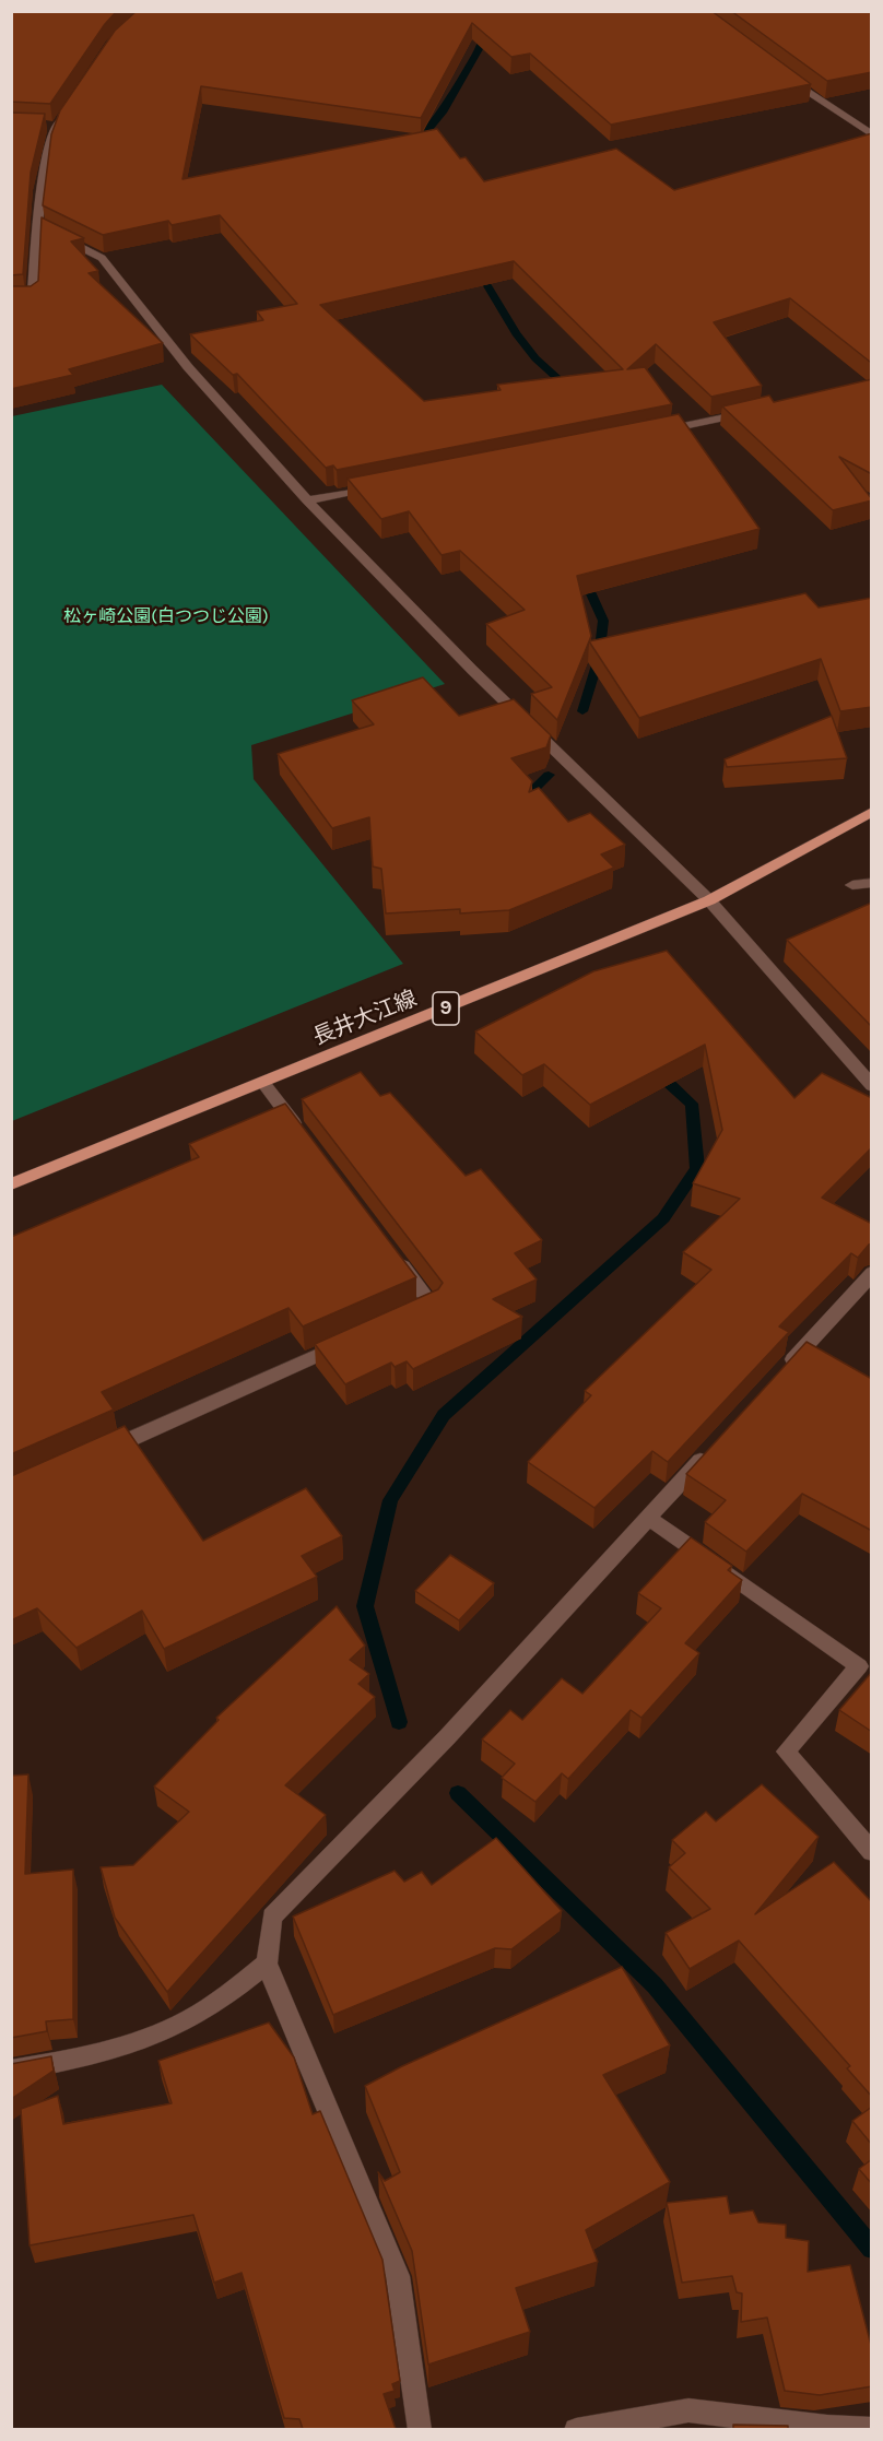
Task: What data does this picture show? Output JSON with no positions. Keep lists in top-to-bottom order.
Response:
{
  "streets": {
    "main road": ["9", "長井大江線"]
  },
  "parks": ["松ヶ崎公園(白つつじ公園)"]
}
